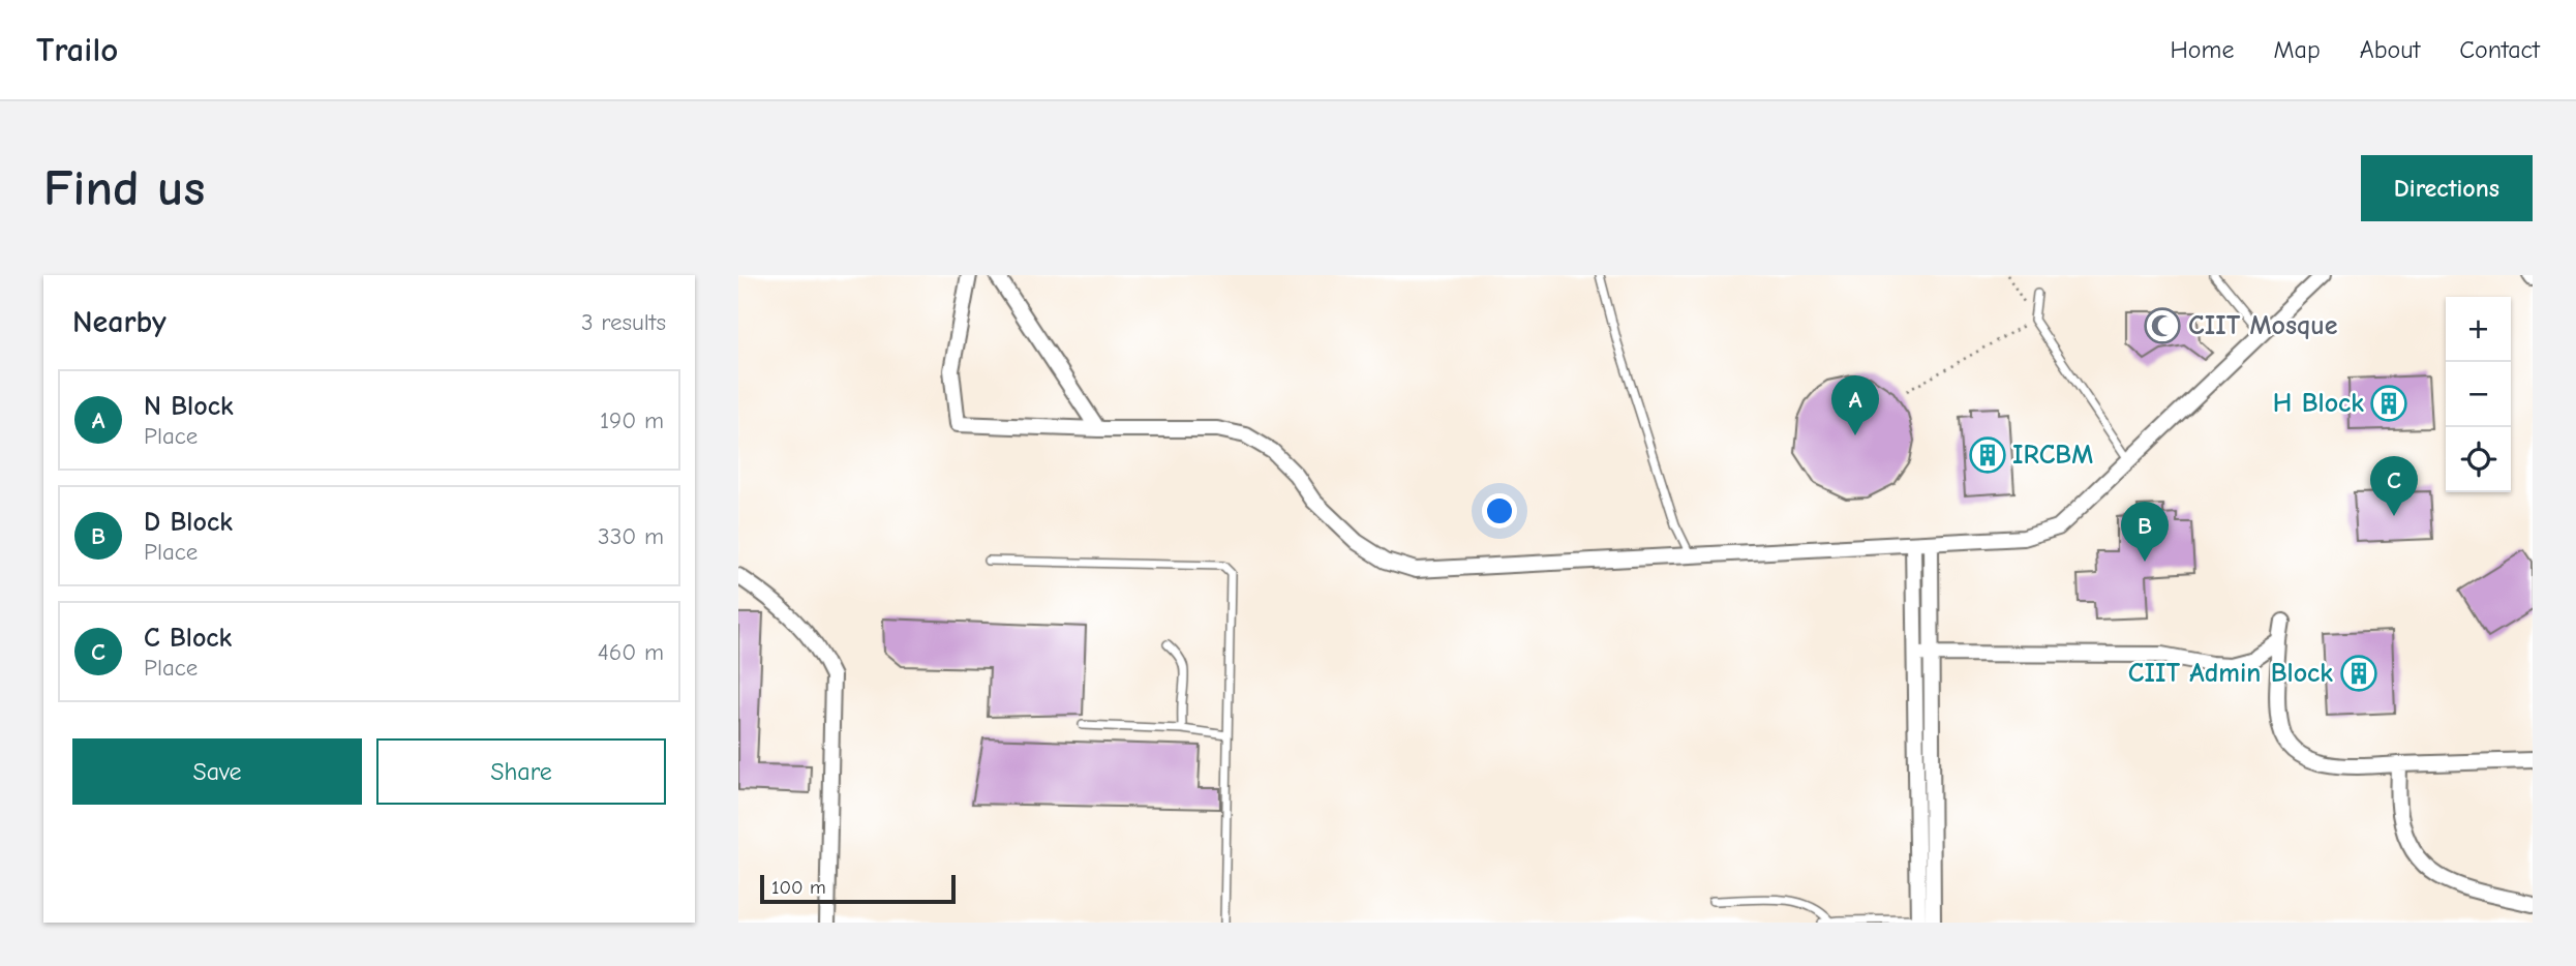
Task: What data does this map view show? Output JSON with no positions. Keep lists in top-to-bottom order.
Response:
{
  "places": {
    "mosque": ["CIIT Mosque"],
    "building": ["H Block", "IRCBM", "CIIT Admin Block"]
  },
  "scale_bar": "100 m",
  "page": {
    "header": "Trailo",
    "nav": [
      "Home",
      "Map",
      "About",
      "Contact"
    ],
    "buttons": [
      "Directions",
      ["Save", "Share"]
    ],
    "title": "Find us",
    "heading": ["Nearby", "3 results"],
    "map_buttons": ["+", "−"],
    "list": [
      {
        "mark": "A",
        "name": "N Block",
        "note": "Place",
        "value": "190 m"
      },
      {
        "mark": "B",
        "name": "D Block",
        "note": "Place",
        "value": "330 m"
      },
      {
        "mark": "C",
        "name": "C Block",
        "note": "Place",
        "value": "460 m"
      }
    ],
    "pins": ["A", "C", "B"],
    "scale": "100 m"
  }
}
